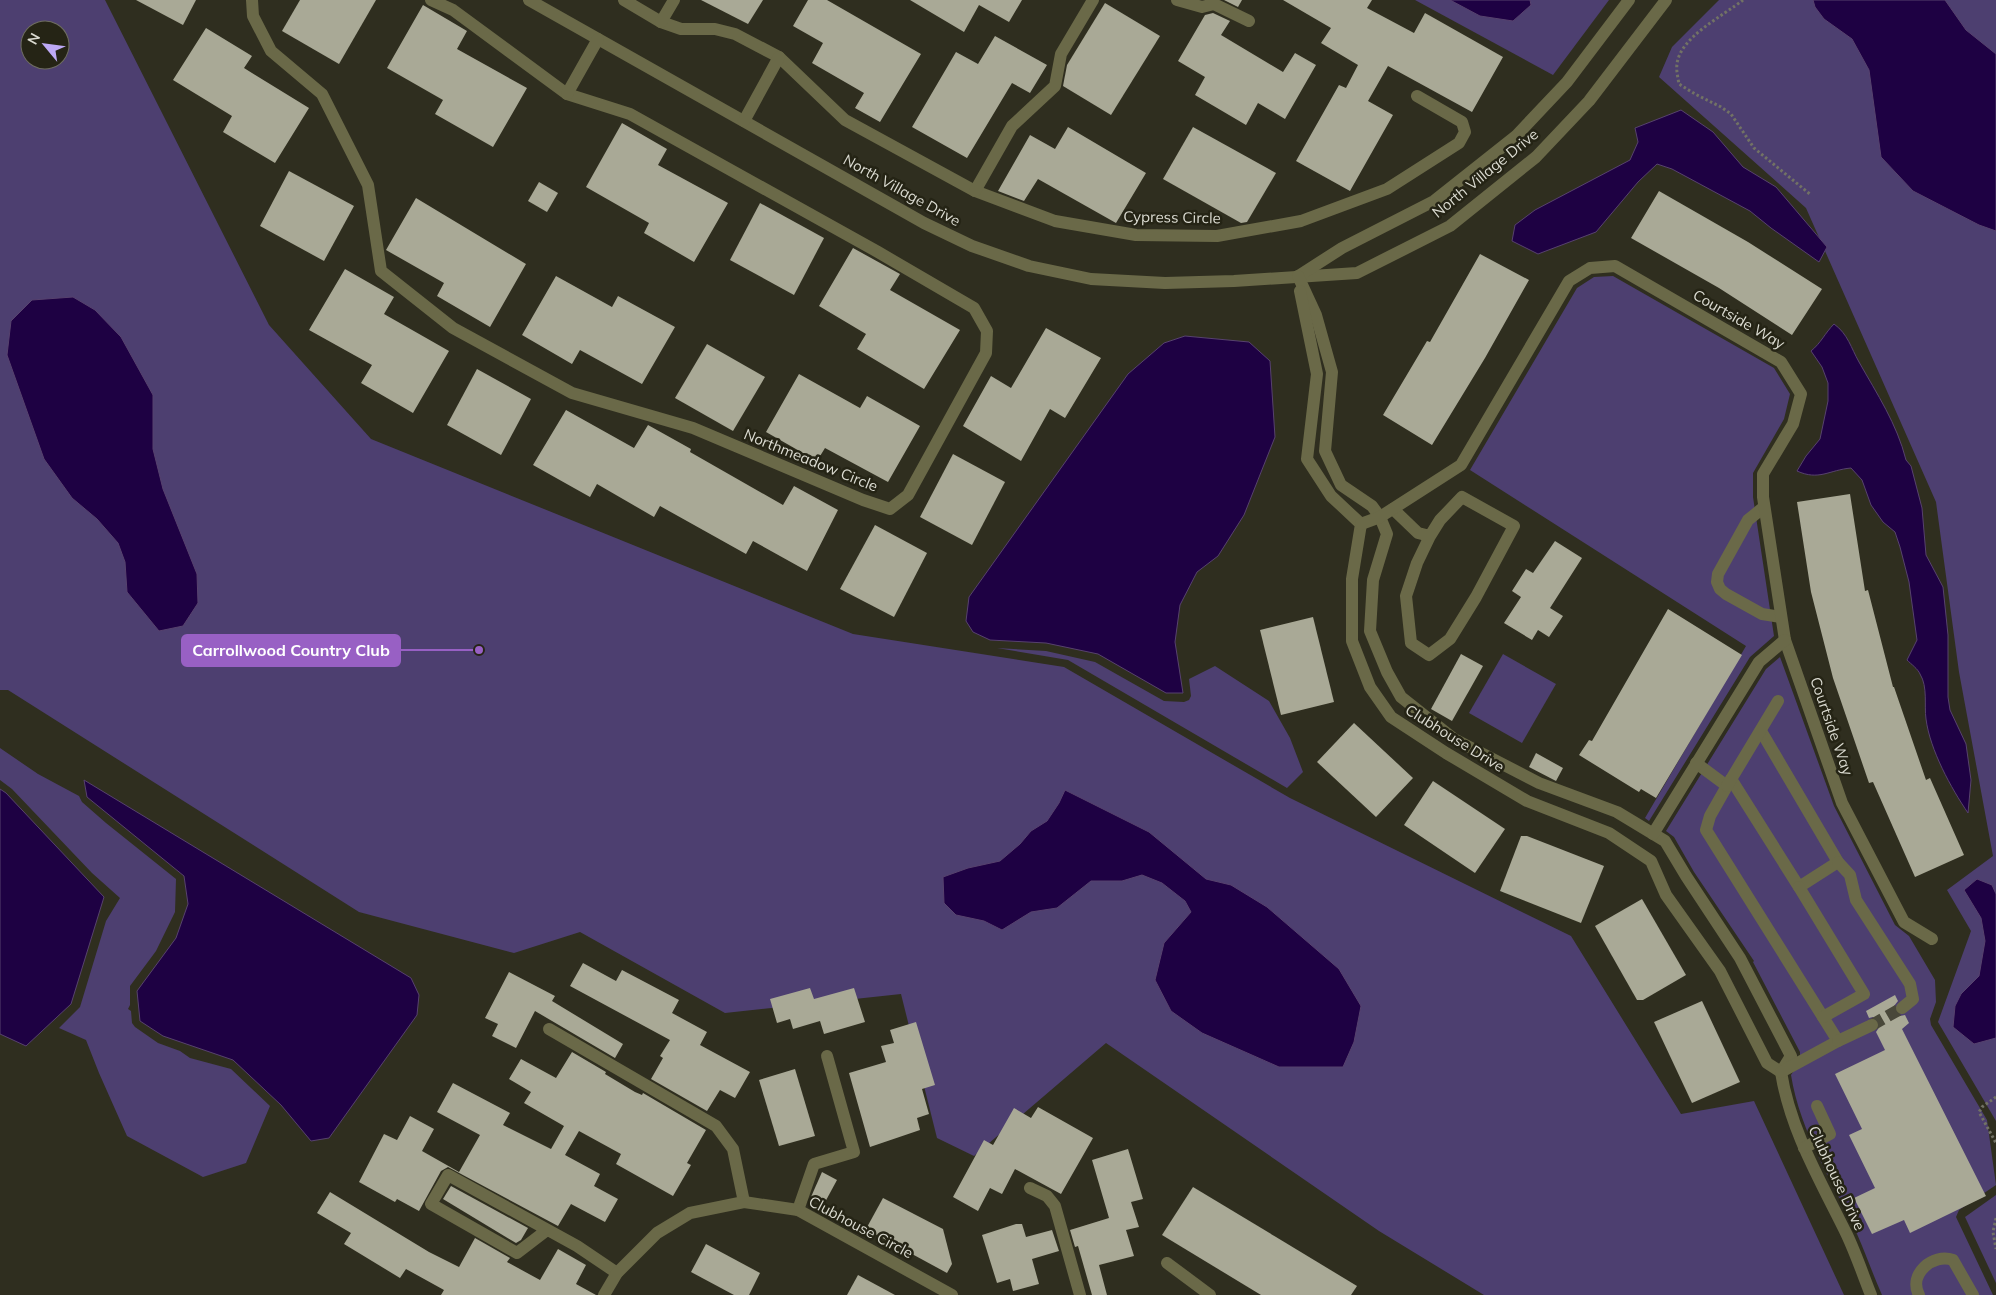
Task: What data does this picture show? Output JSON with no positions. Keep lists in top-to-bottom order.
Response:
{
  "streets": {
    "street": [
      "North Village Drive",
      "Cypress Circle",
      "Courtside Way",
      "Northmeadow Circle",
      "Clubhouse Drive",
      "Clubhouse Circle"
    ]
  },
  "crossings": [
    ["Courtside Way", "Clubhouse Drive"]
  ],
  "places": ["Carrollwood Country Club"],
  "north": "top left"
}
